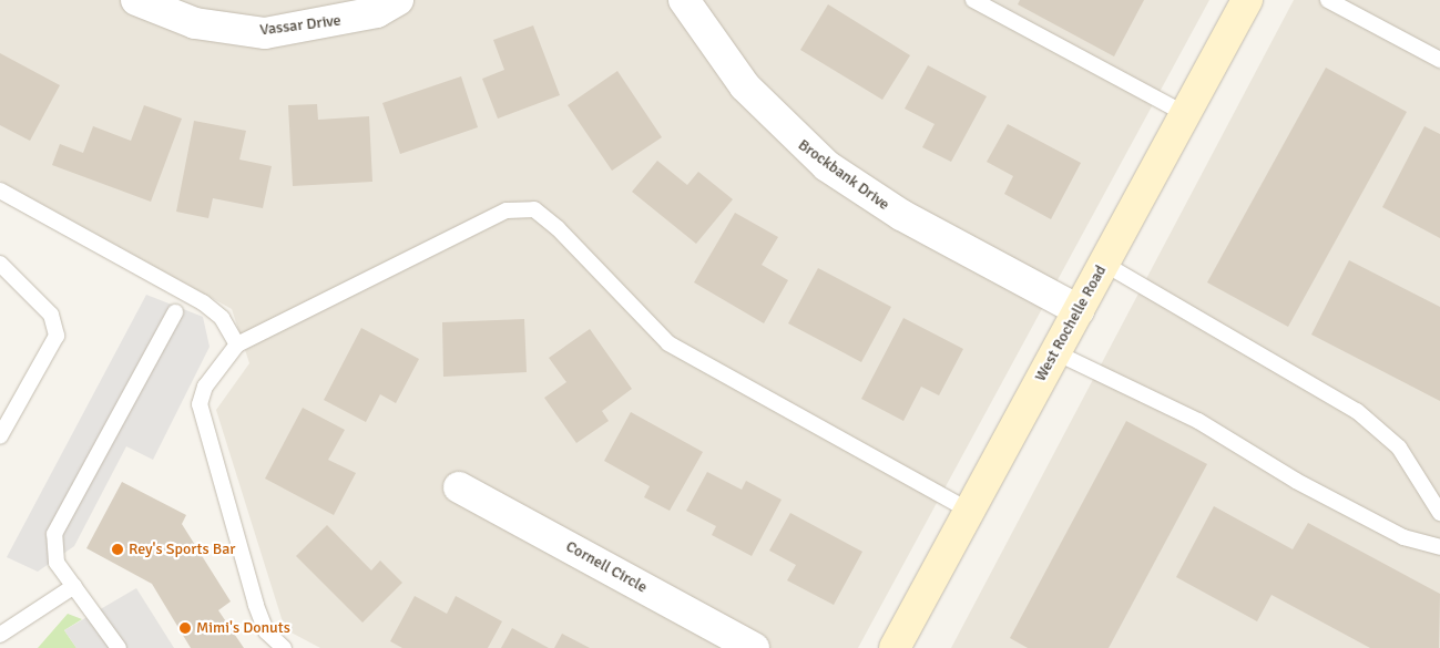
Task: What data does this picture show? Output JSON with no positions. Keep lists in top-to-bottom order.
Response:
{
  "streets": {
    "main road": ["West Rochelle Road"],
    "street": ["Vassar Drive", "Brockbank Drive", "Cornell Circle"]
  },
  "crossings": [
    ["Brockbank Drive", "West Rochelle Road"]
  ],
  "places": ["Rey's Sports Bar", "Mimi's Donuts"]
}
